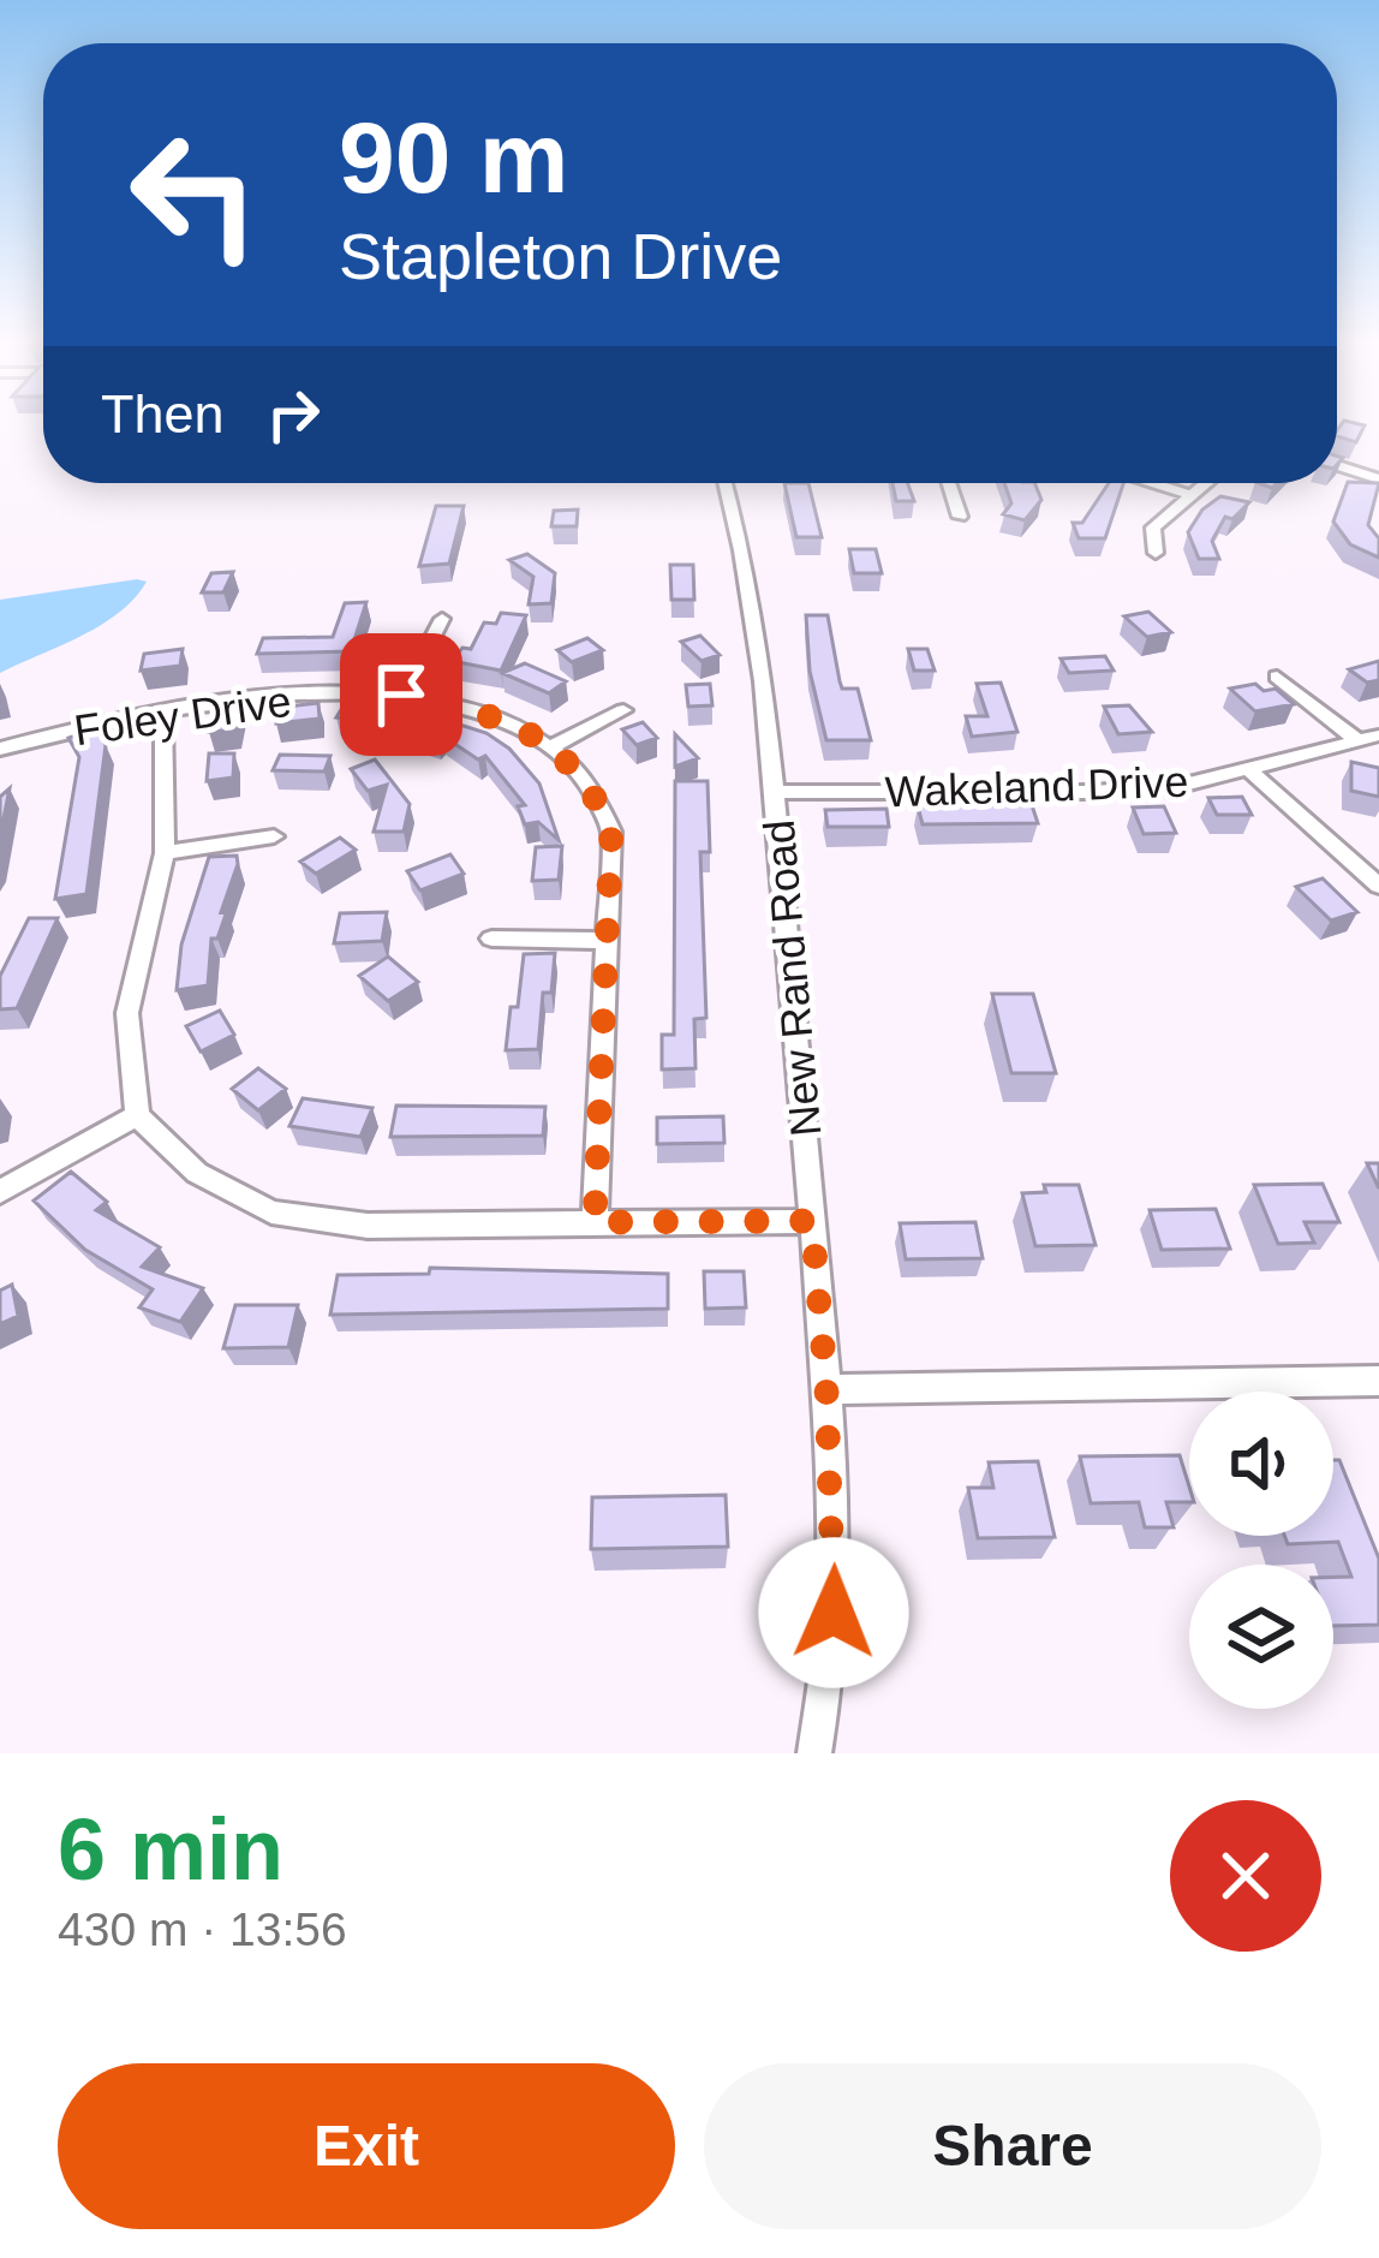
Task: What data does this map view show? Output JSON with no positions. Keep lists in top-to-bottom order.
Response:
{
  "streets": {
    "street": ["Foley Drive", "Wakeland Drive", "New Rand Road"]
  },
  "crossings": [
    ["Wakeland Drive", "New Rand Road"]
  ],
  "page": {
    "turn": ["90 m", "Stapleton Drive"],
    "then": "Then",
    "heading": ["6 min", "430 m · 13:56"],
    "buttons": ["Exit", "Share"]
  }
}
